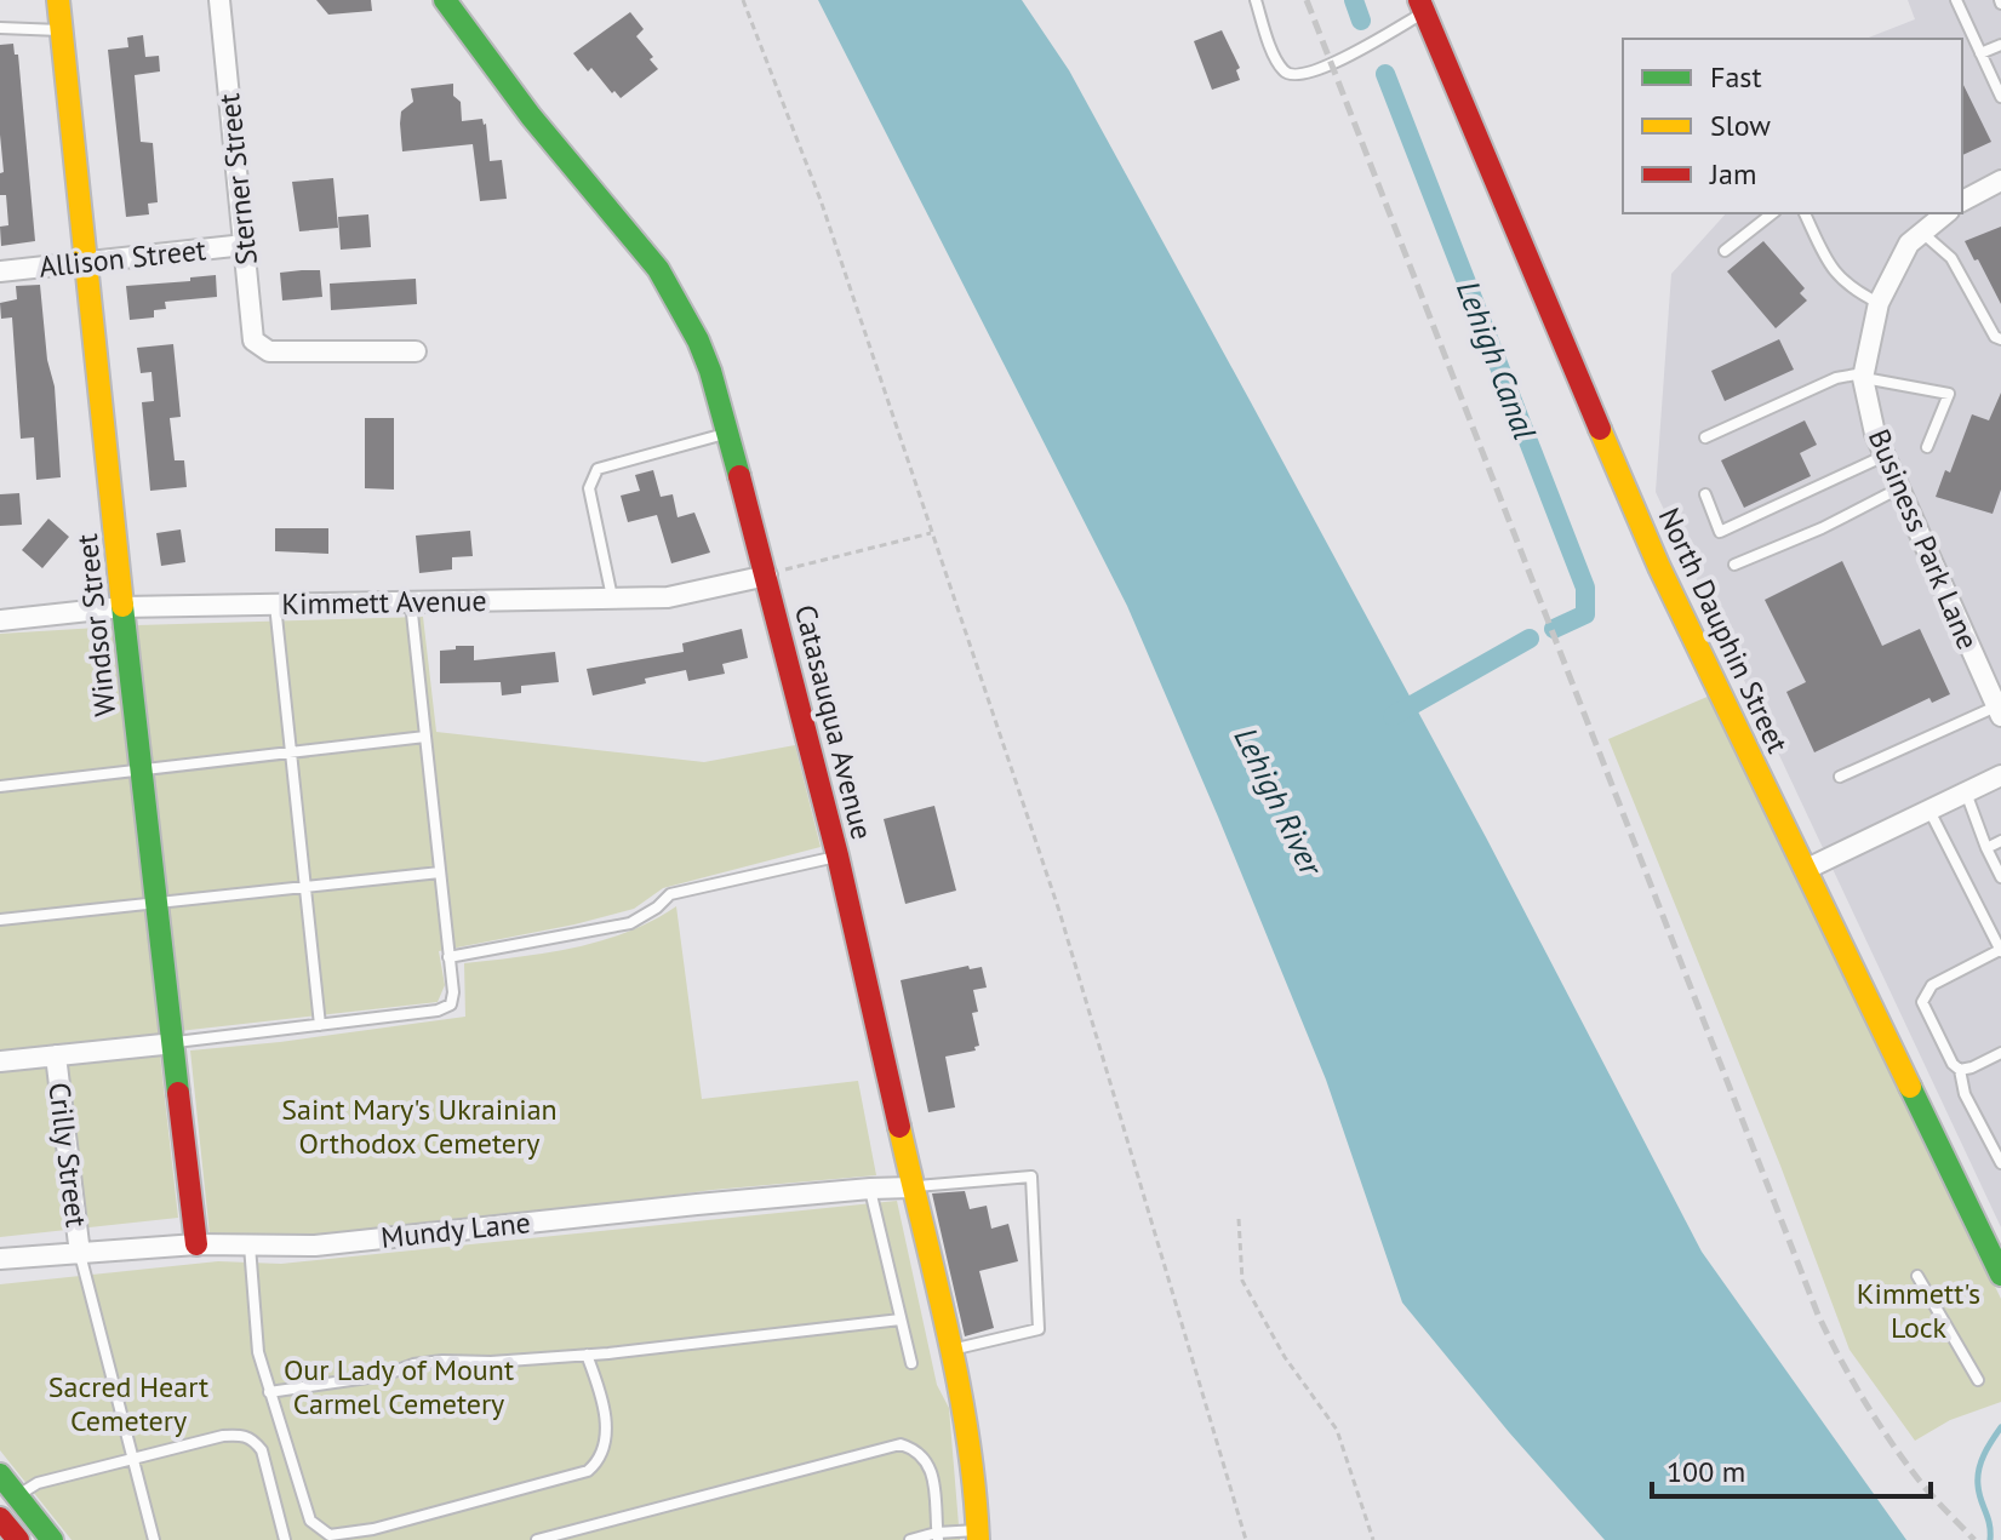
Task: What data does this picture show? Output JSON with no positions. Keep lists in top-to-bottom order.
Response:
{
  "streets": {
    "street": [
      "Sterner Street",
      "Allison Street",
      "Business Park Lane",
      "Kimmett Avenue",
      "Windsor Street",
      "North Dauphin Street",
      "Catasauqua Avenue",
      "Crilly Street",
      "Mundy Lane"
    ]
  },
  "crossings": [
    ["Sterner Street", "Allison Street"],
    ["Allison Street", "Windsor Street"],
    ["Kimmett Avenue", "Windsor Street"],
    ["Kimmett Avenue", "Catasauqua Avenue"],
    ["Windsor Street", "Crilly Street"],
    ["Windsor Street", "Mundy Lane"],
    ["Catasauqua Avenue", "Mundy Lane"],
    ["Crilly Street", "Mundy Lane"]
  ],
  "water": ["Lehigh Canal", "Lehigh River"],
  "parks": [
    "Saint Mary's Ukrainian Orthodox Cemetery",
    "Kimmett's Lock",
    "Our Lady of Mount Carmel Cemetery",
    "Sacred Heart Cemetery"
  ],
  "legend": ["Fast", "Slow", "Jam"],
  "scale_bar": "100 m"
}
